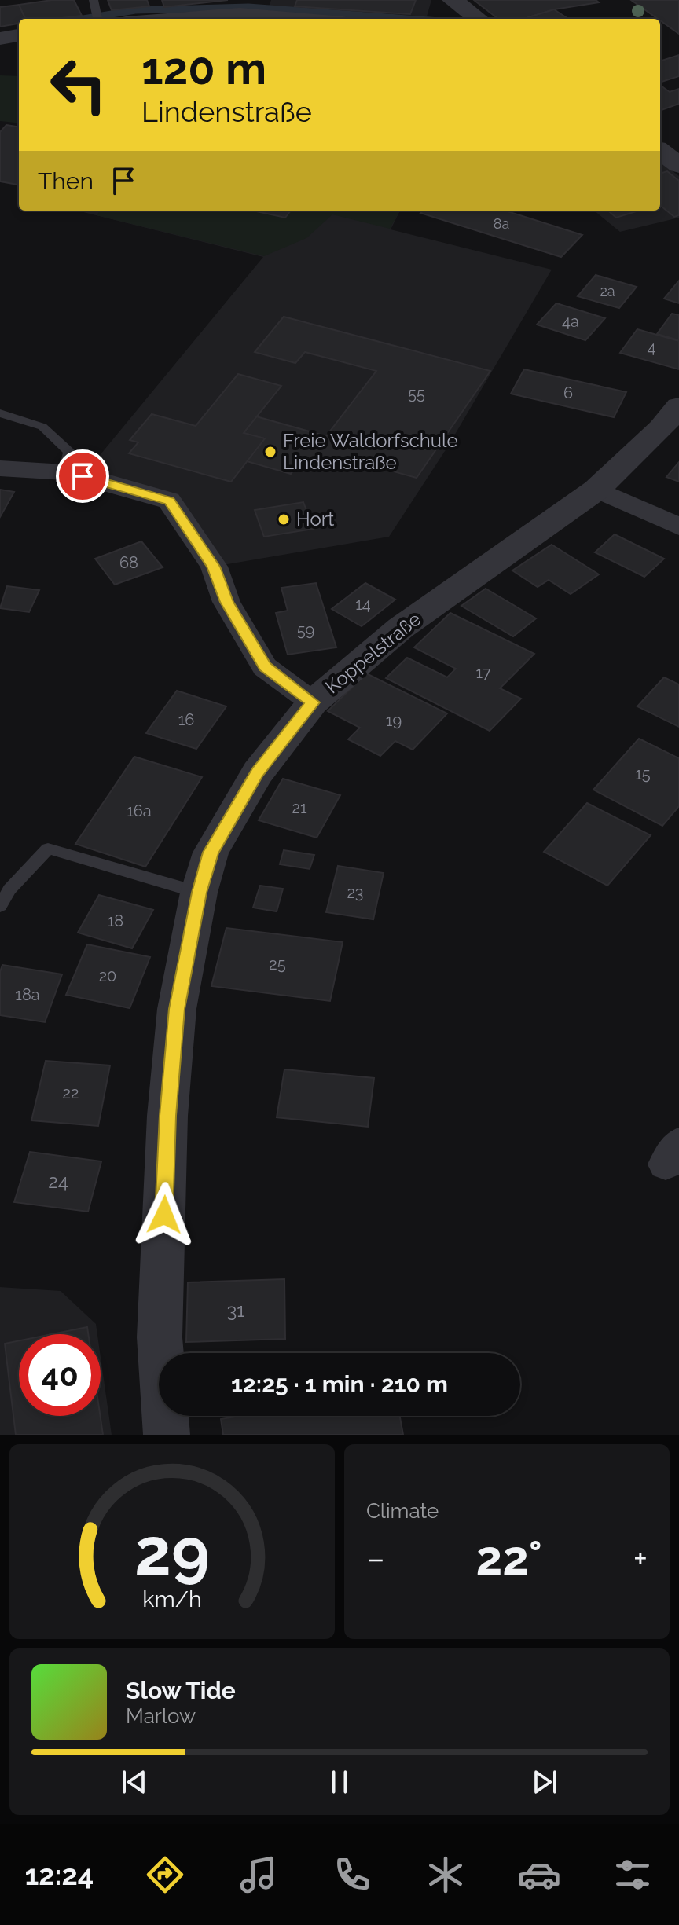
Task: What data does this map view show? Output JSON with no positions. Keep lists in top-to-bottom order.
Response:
{
  "streets": {
    "street": ["Koppelstraße"]
  },
  "places": ["Freie Waldorfschule Lindenstraße", "Hort"],
  "house_numbers": [
    "8a",
    "2a",
    "4a",
    "4",
    "6",
    "55",
    "68",
    "14",
    "59",
    "17",
    "16",
    "19",
    "15",
    "21",
    "16a",
    "23",
    "18",
    "25",
    "20",
    "18a",
    "22",
    "24",
    "31"
  ],
  "page": {
    "turn": ["120 m", "Lindenstraße"],
    "then": "Then",
    "limit": "40",
    "trip": "12:25 · 1 min · 210 m",
    "tile": "Climate",
    "heat": ["−", "22°", "+"],
    "song": ["Slow Tide", "Marlow"],
    "tabs": "12:24",
    "gauge": ["29", "km/h"]
  }
}
